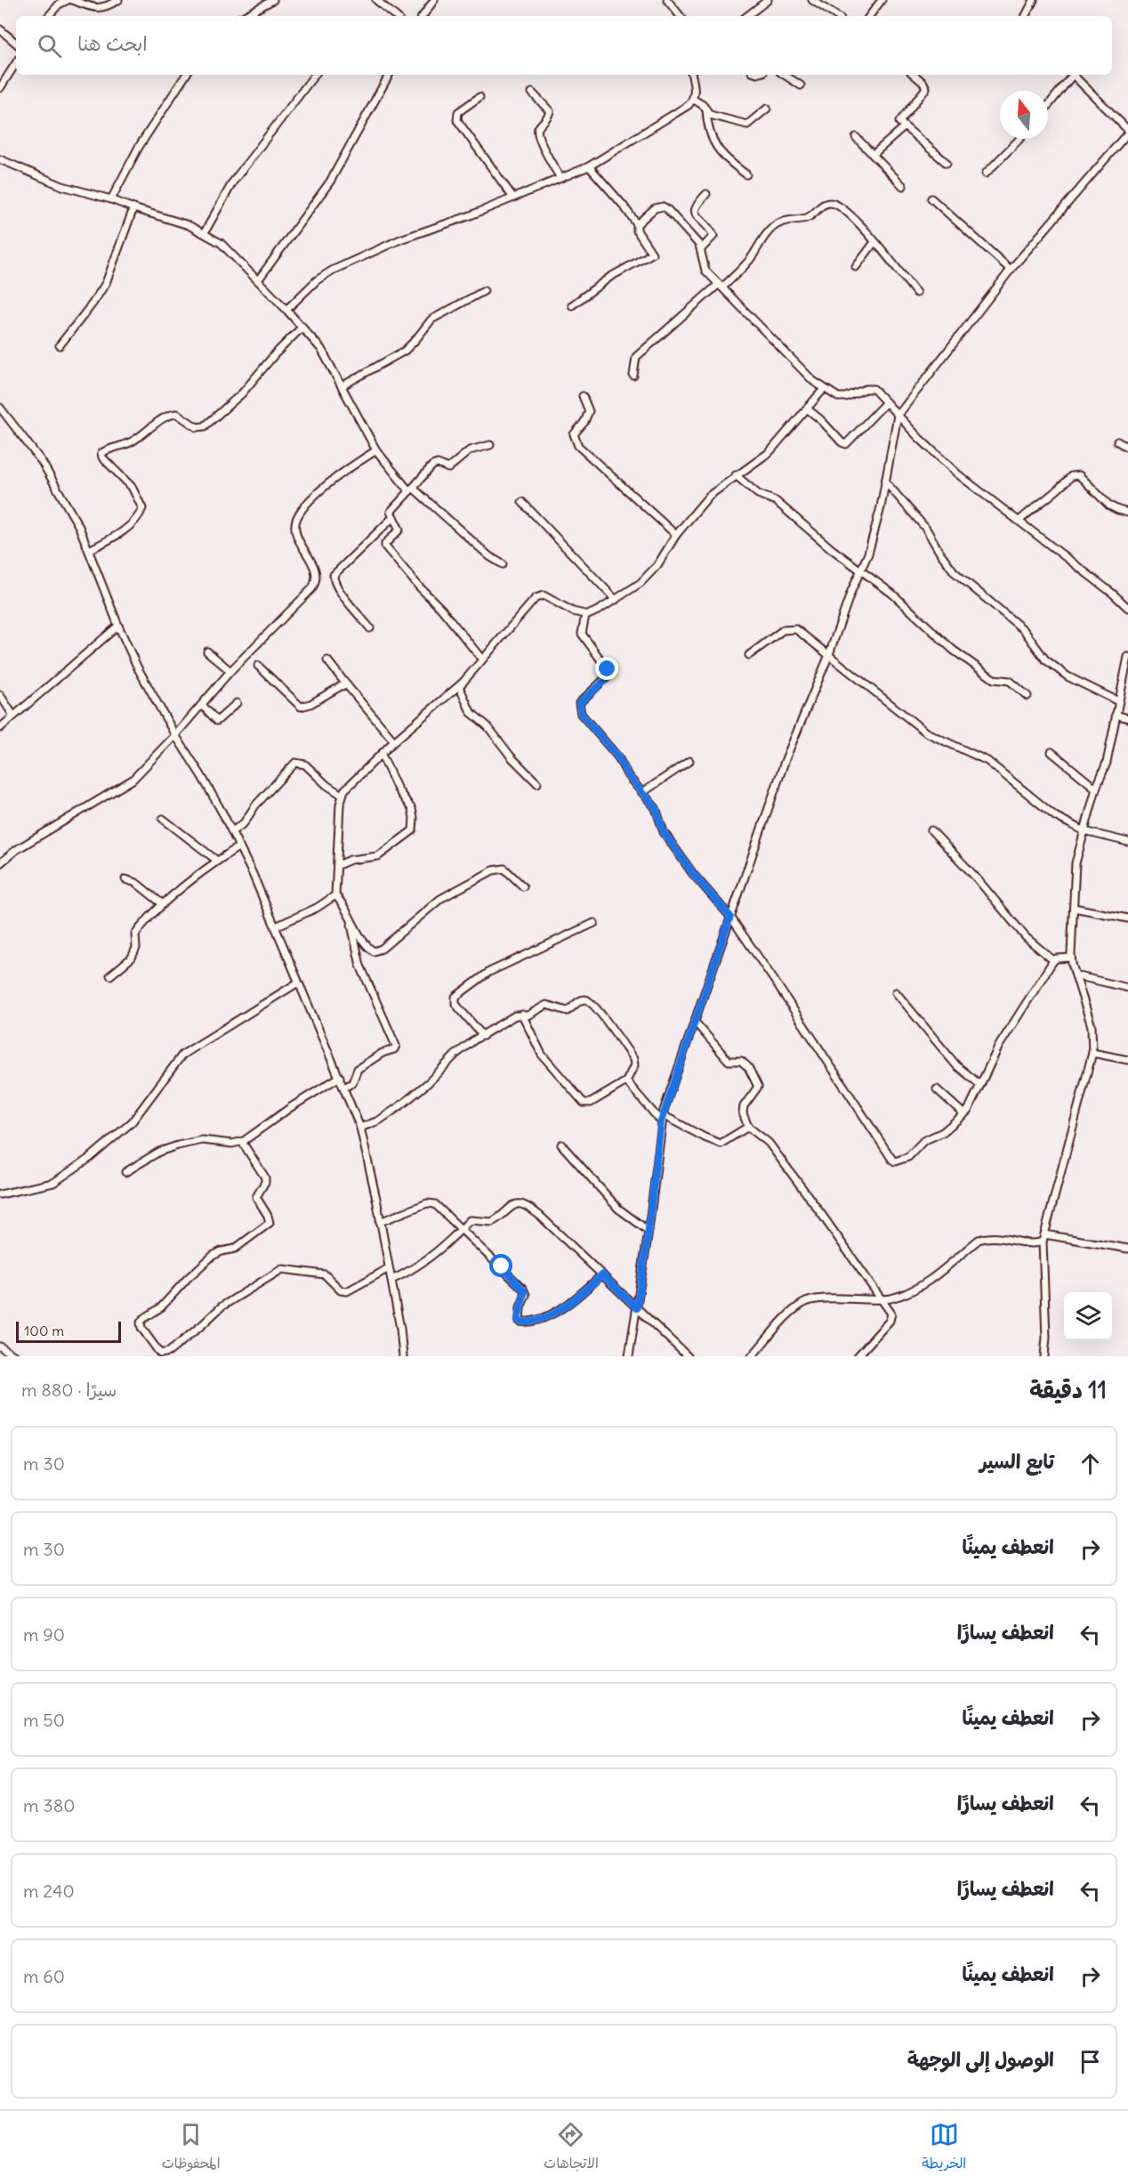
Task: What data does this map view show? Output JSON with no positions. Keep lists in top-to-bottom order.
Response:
{
  "scale_bar": "100 m",
  "north": "top",
  "page": {
    "search": "ابحث هنا",
    "scale": "100 m",
    "heading": ["11 دقيقة", "سيرًا · 880 m"],
    "list": [
      ["تابع السير", "30 m"],
      ["انعطف يمينًا", "30 m"],
      ["انعطف يسارًا", "90 m"],
      ["انعطف يمينًا", "50 m"],
      ["انعطف يسارًا", "380 m"],
      ["انعطف يسارًا", "240 m"],
      ["انعطف يمينًا", "60 m"],
      "الوصول إلى الوجهة"
    ],
    "nav": ["الخريطة", "الاتجاهات", "المحفوظات"]
  }
}
